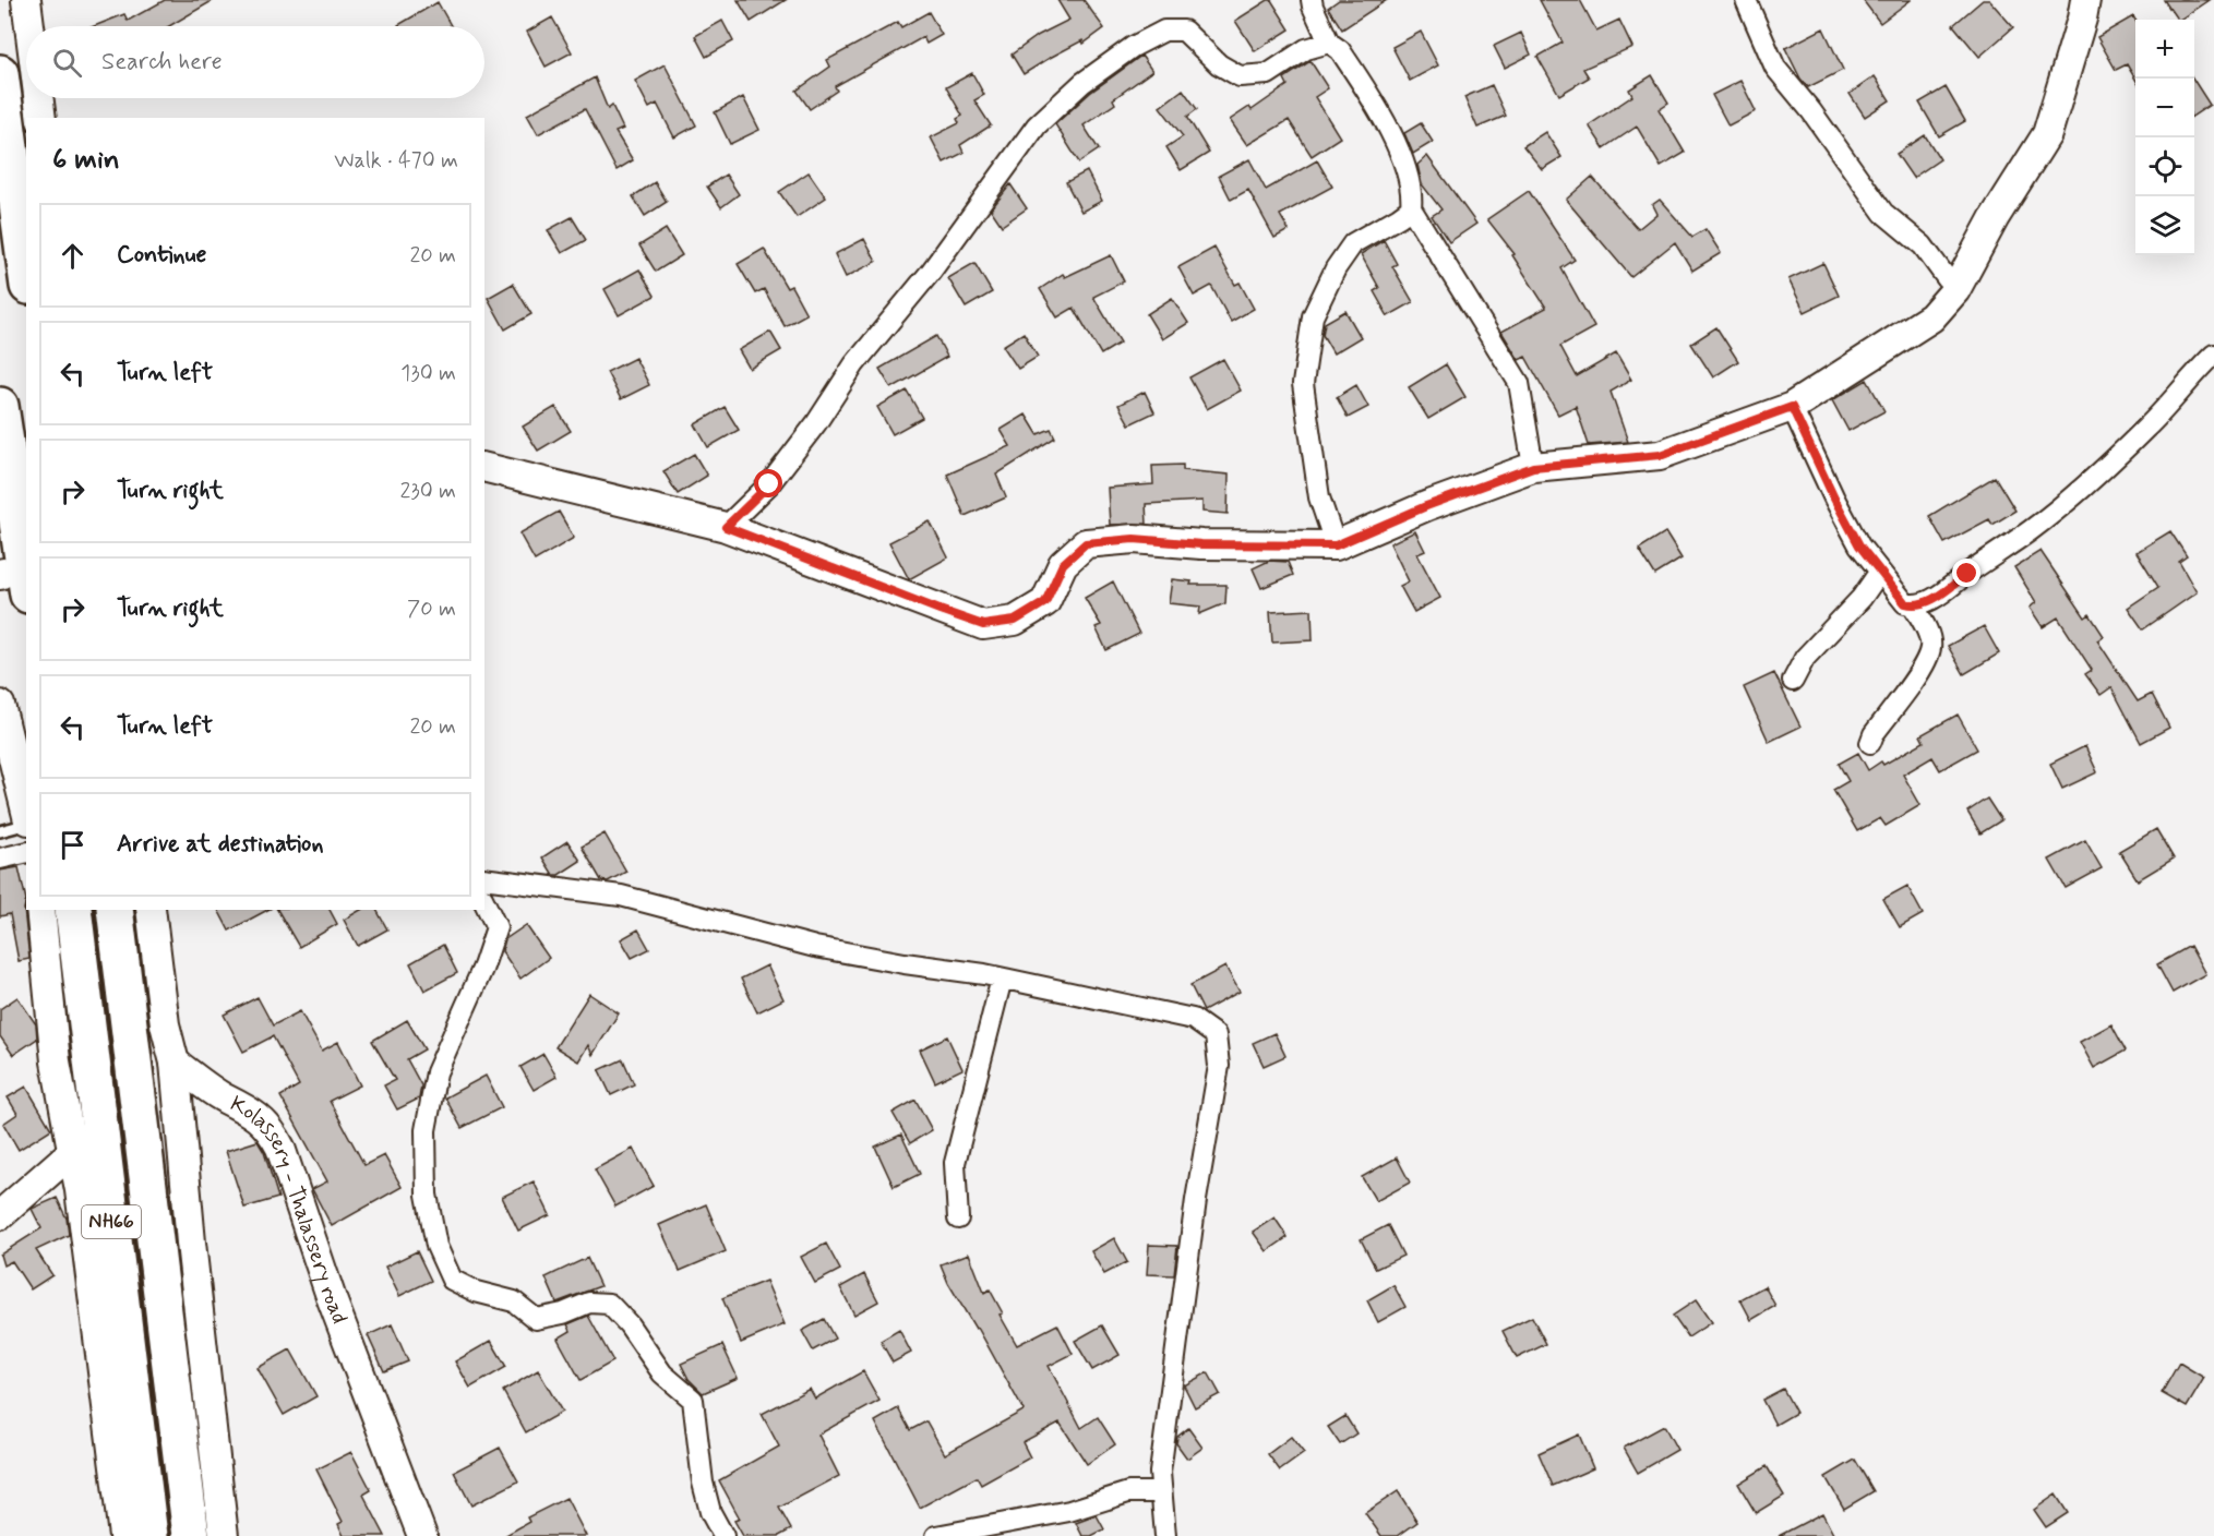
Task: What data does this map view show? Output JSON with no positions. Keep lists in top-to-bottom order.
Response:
{
  "streets": {
    "highway": ["NH66"],
    "street": ["Kolassery - Thalassery road"]
  },
  "page": {
    "map_buttons": ["+", "−"],
    "search": "Search here",
    "heading": ["6 min", "Walk · 470 m"],
    "list": [
      ["Continue", "20 m"],
      ["Turn left", "130 m"],
      ["Turn right", "230 m"],
      ["Turn right", "70 m"],
      ["Turn left", "20 m"],
      "Arrive at destination"
    ]
  }
}
